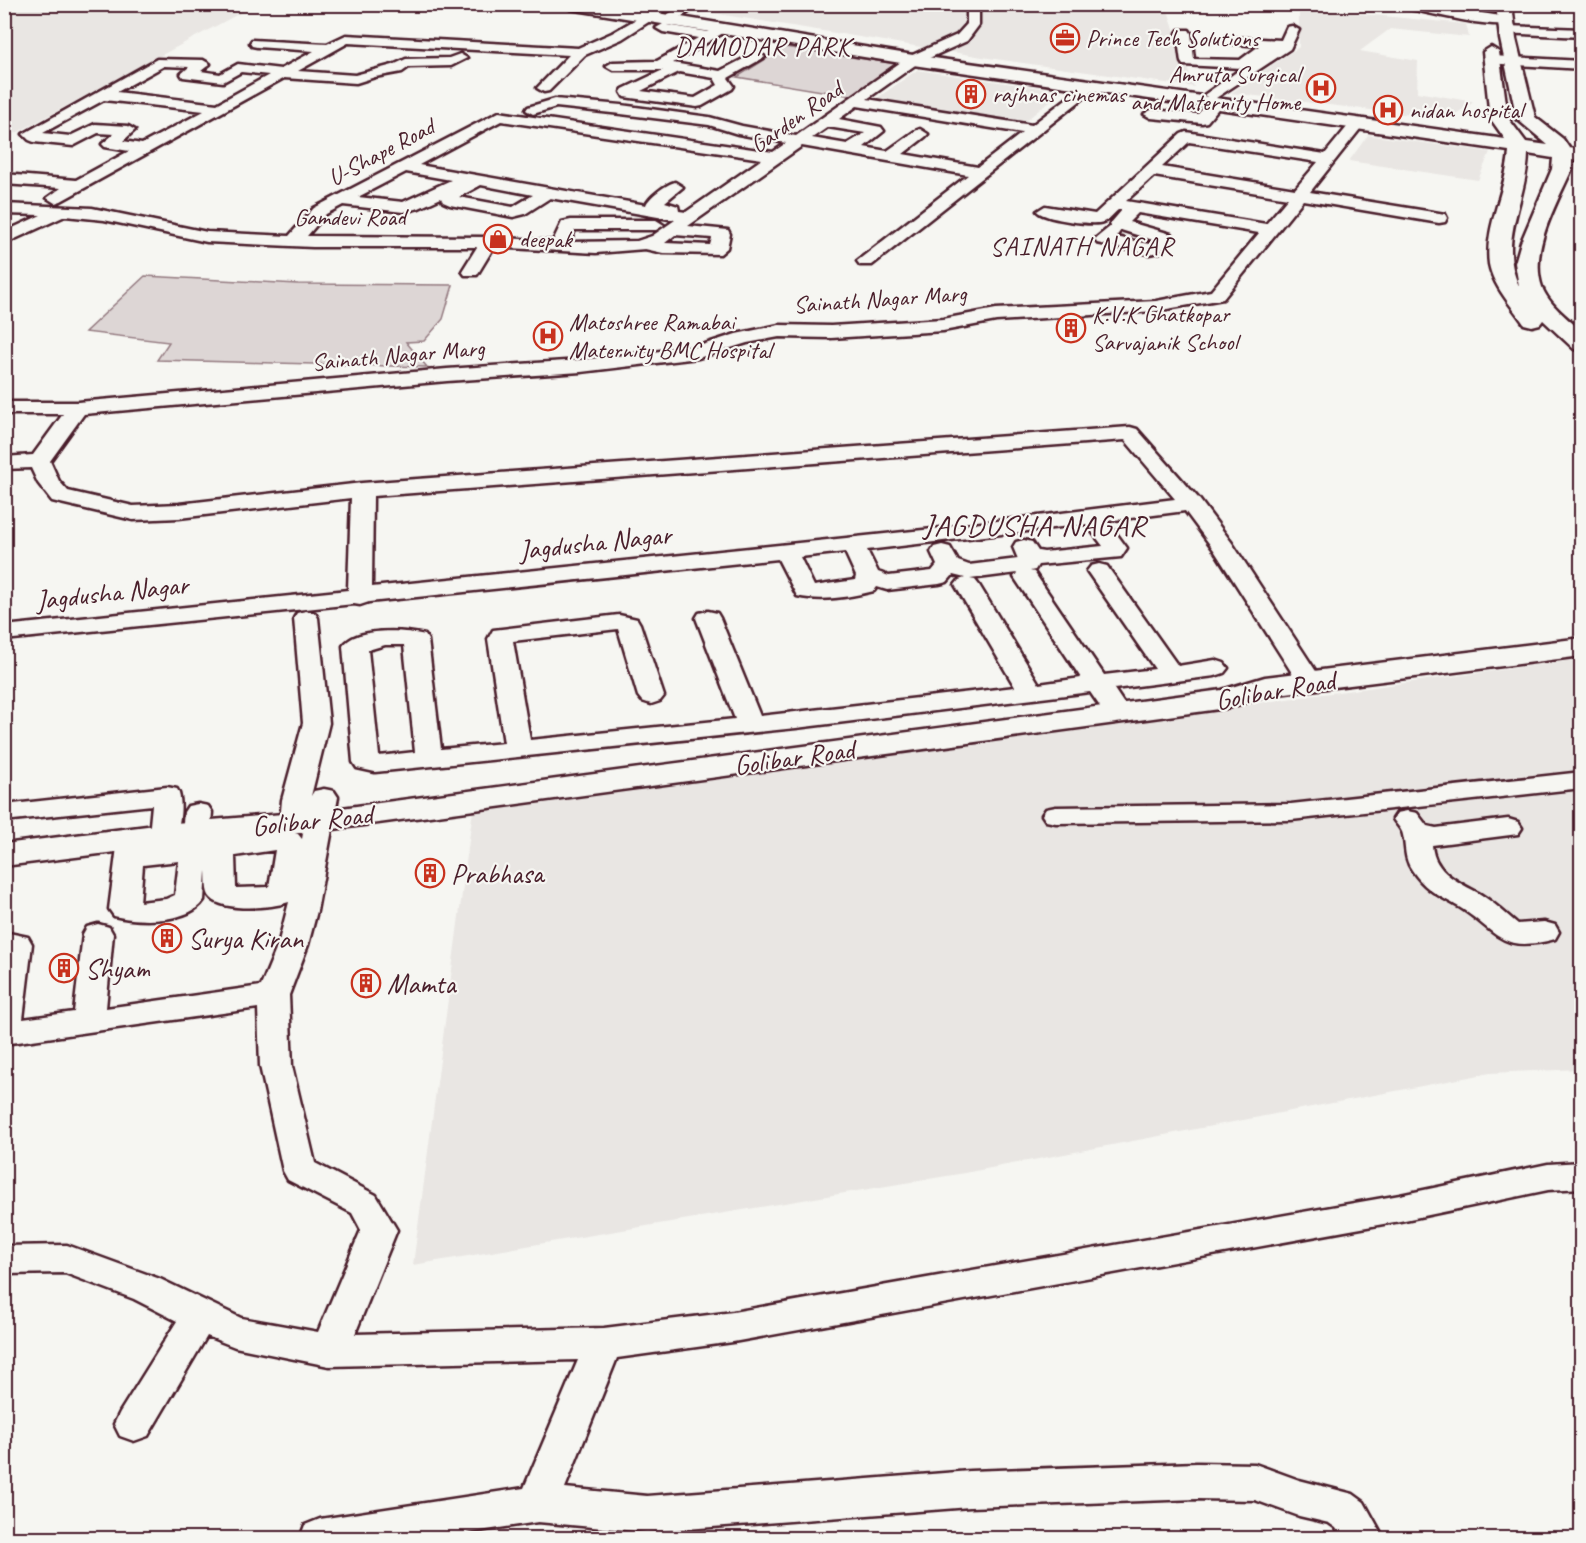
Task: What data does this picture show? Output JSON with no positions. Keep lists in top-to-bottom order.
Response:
{
  "streets": {
    "main road": ["Golibar Road"],
    "street": [
      "Garden Road",
      "U-Shape Road",
      "Gamdevi Road",
      "Sainath Nagar Marg",
      "Jagdusha Nagar"
    ]
  },
  "crossings": [
    ["Garden Road", "U-Shape Road"],
    ["Garden Road", "Gamdevi Road"],
    ["U-Shape Road", "Gamdevi Road"]
  ],
  "districts": ["DAMODAR PARK", "SAINATH NAGAR", "JAGDUSHA NAGAR"],
  "places": {
    "office": ["Prince Tech Solutions"],
    "hospital": ["Amruta Surgical and Maternity Home", "nidan hospital", "Matoshree Ramabai Maternity BMC Hospital"],
    "building": [
      "rajhnas cinemas",
      "K.V.K Ghatkopar Sarvajanik School",
      "Prabhasa",
      "Surya Kiran",
      "Shyam",
      "Mamta"
    ],
    "shop": ["deepak"]
  }
}
